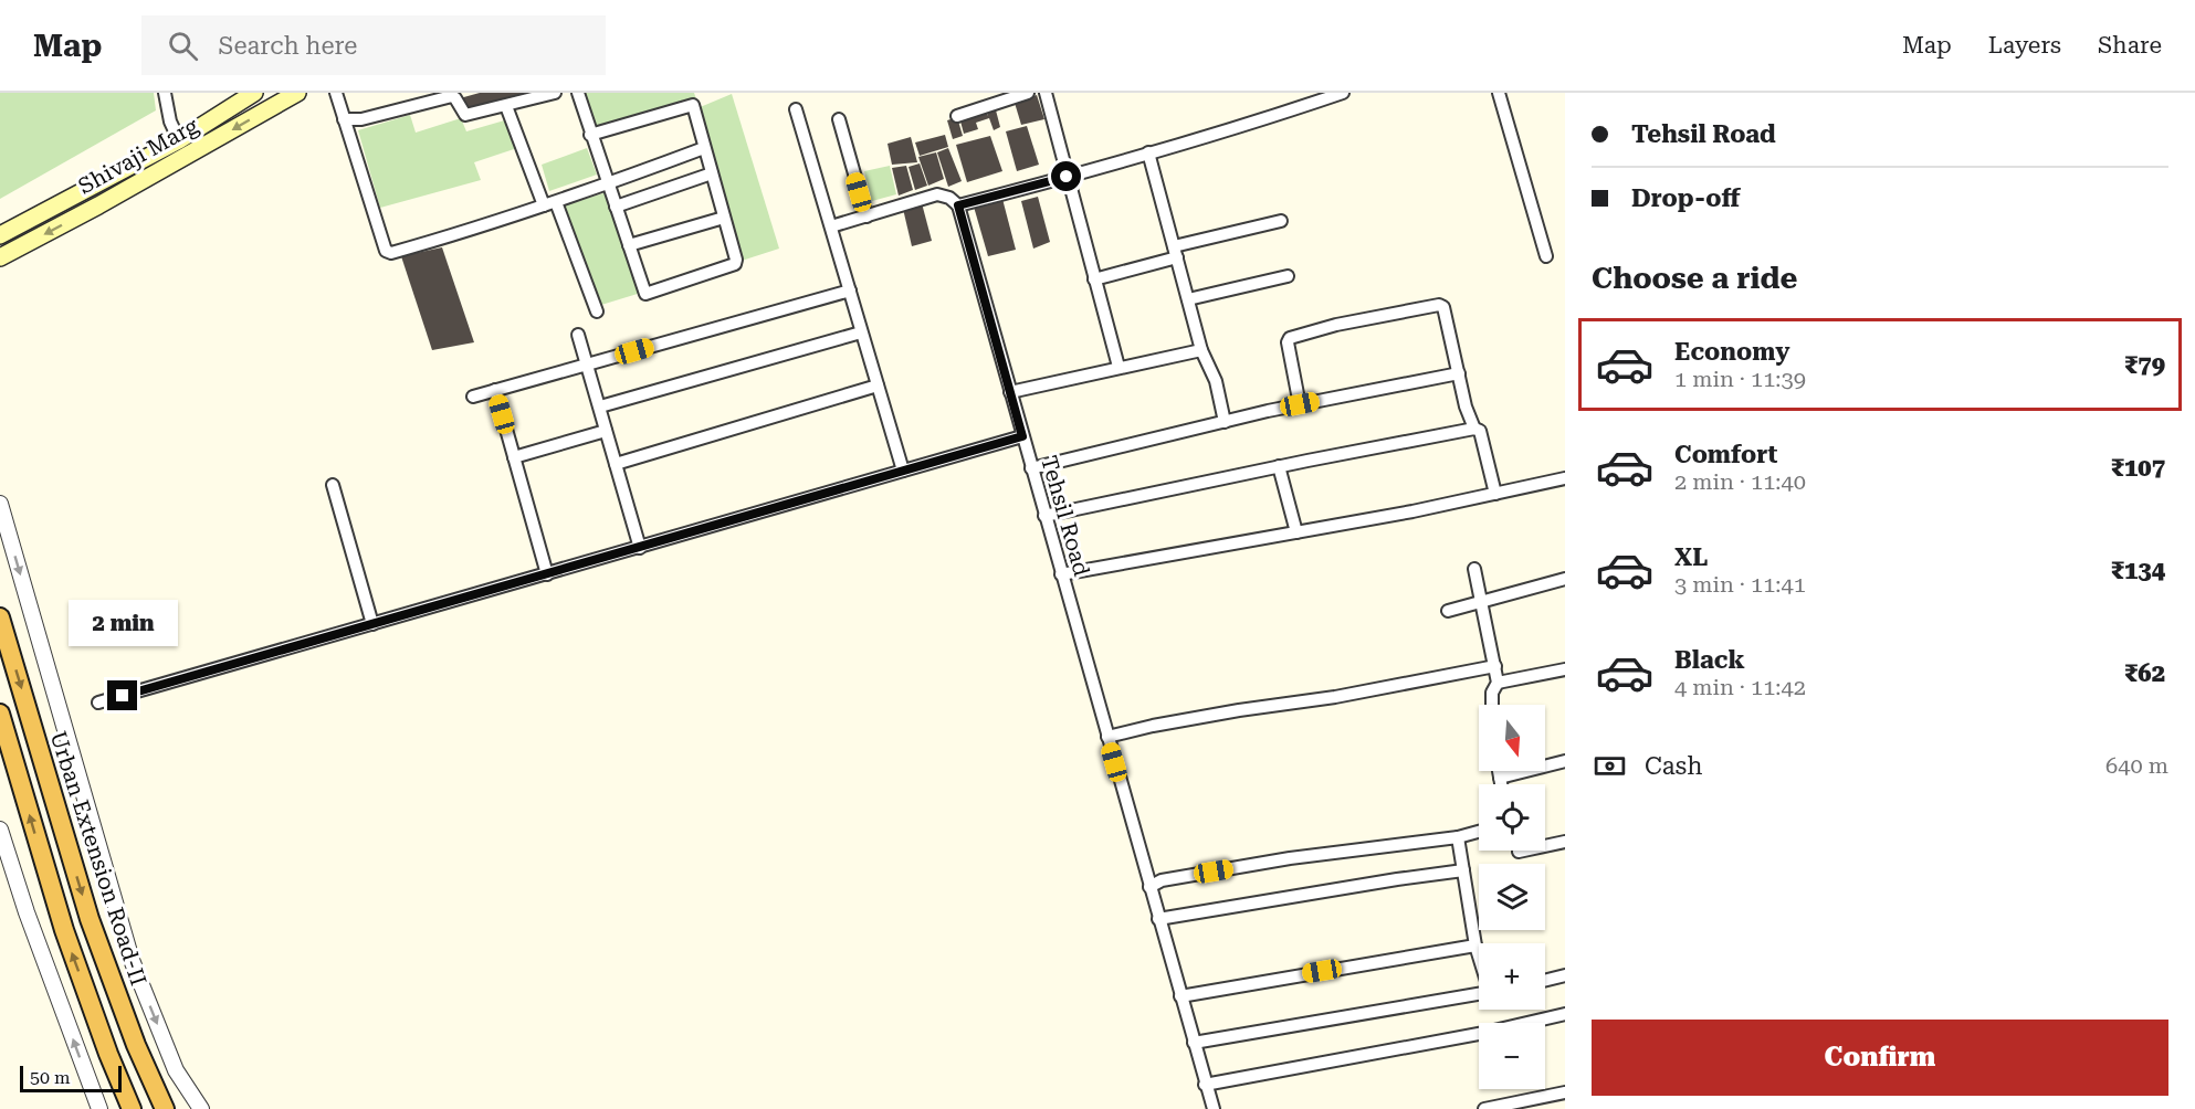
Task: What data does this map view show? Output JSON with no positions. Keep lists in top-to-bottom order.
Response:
{
  "streets": {
    "highway": ["Urban Extension Road-II"],
    "main road": ["Shivaji Marg"],
    "street": ["Tehsil Road"]
  },
  "scale_bar": "50 m",
  "north": "bottom",
  "page": {
    "header": "Map",
    "search": "Search here",
    "nav": ["Map", "Layers", "Share"],
    "banner": ["Tehsil Road", "Drop-off"],
    "heading": "Choose a ride",
    "list": [
      {
        "name": "Economy",
        "note": "1 min · 11:39",
        "value": "₹79"
      },
      {
        "name": "Comfort",
        "note": "2 min · 11:40",
        "value": "₹107"
      },
      {
        "name": "XL",
        "note": "3 min · 11:41",
        "value": "₹134"
      },
      {
        "name": "Black",
        "note": "4 min · 11:42",
        "value": "₹62"
      }
    ],
    "bubble": "2 min",
    "map_buttons": ["+", "−"],
    "pay": ["Cash", "640 m"],
    "buttons": "Confirm",
    "scale": "50 m"
  }
}
